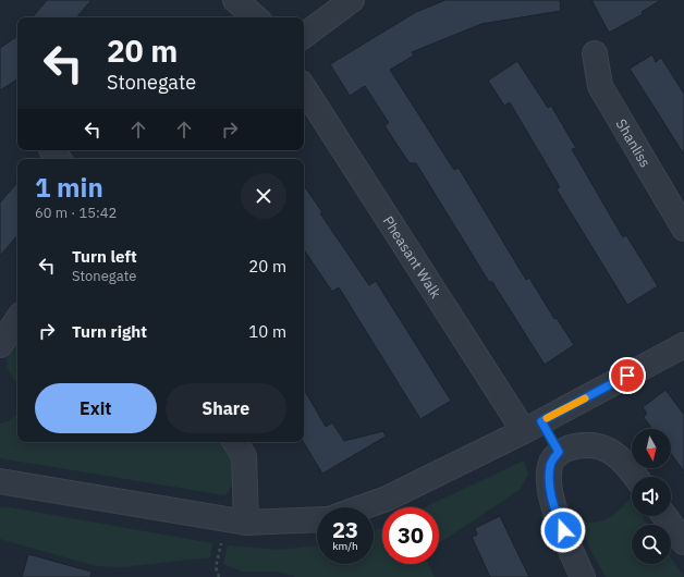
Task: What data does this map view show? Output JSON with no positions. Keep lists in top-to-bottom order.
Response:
{
  "streets": {
    "street": ["Shanliss", "Pheasant Walk"]
  },
  "north": "bottom",
  "page": {
    "turn": ["20 m", "Stonegate"],
    "heading": ["1 min", "60 m · 15:42"],
    "list": [
      {
        "name": "Turn left",
        "note": "Stonegate",
        "value": "20 m"
      },
      {
        "name": "Turn right",
        "value": "10 m"
      }
    ],
    "buttons": ["Exit", "Share"],
    "speed": "23 km/h",
    "limit": "30"
  }
}
